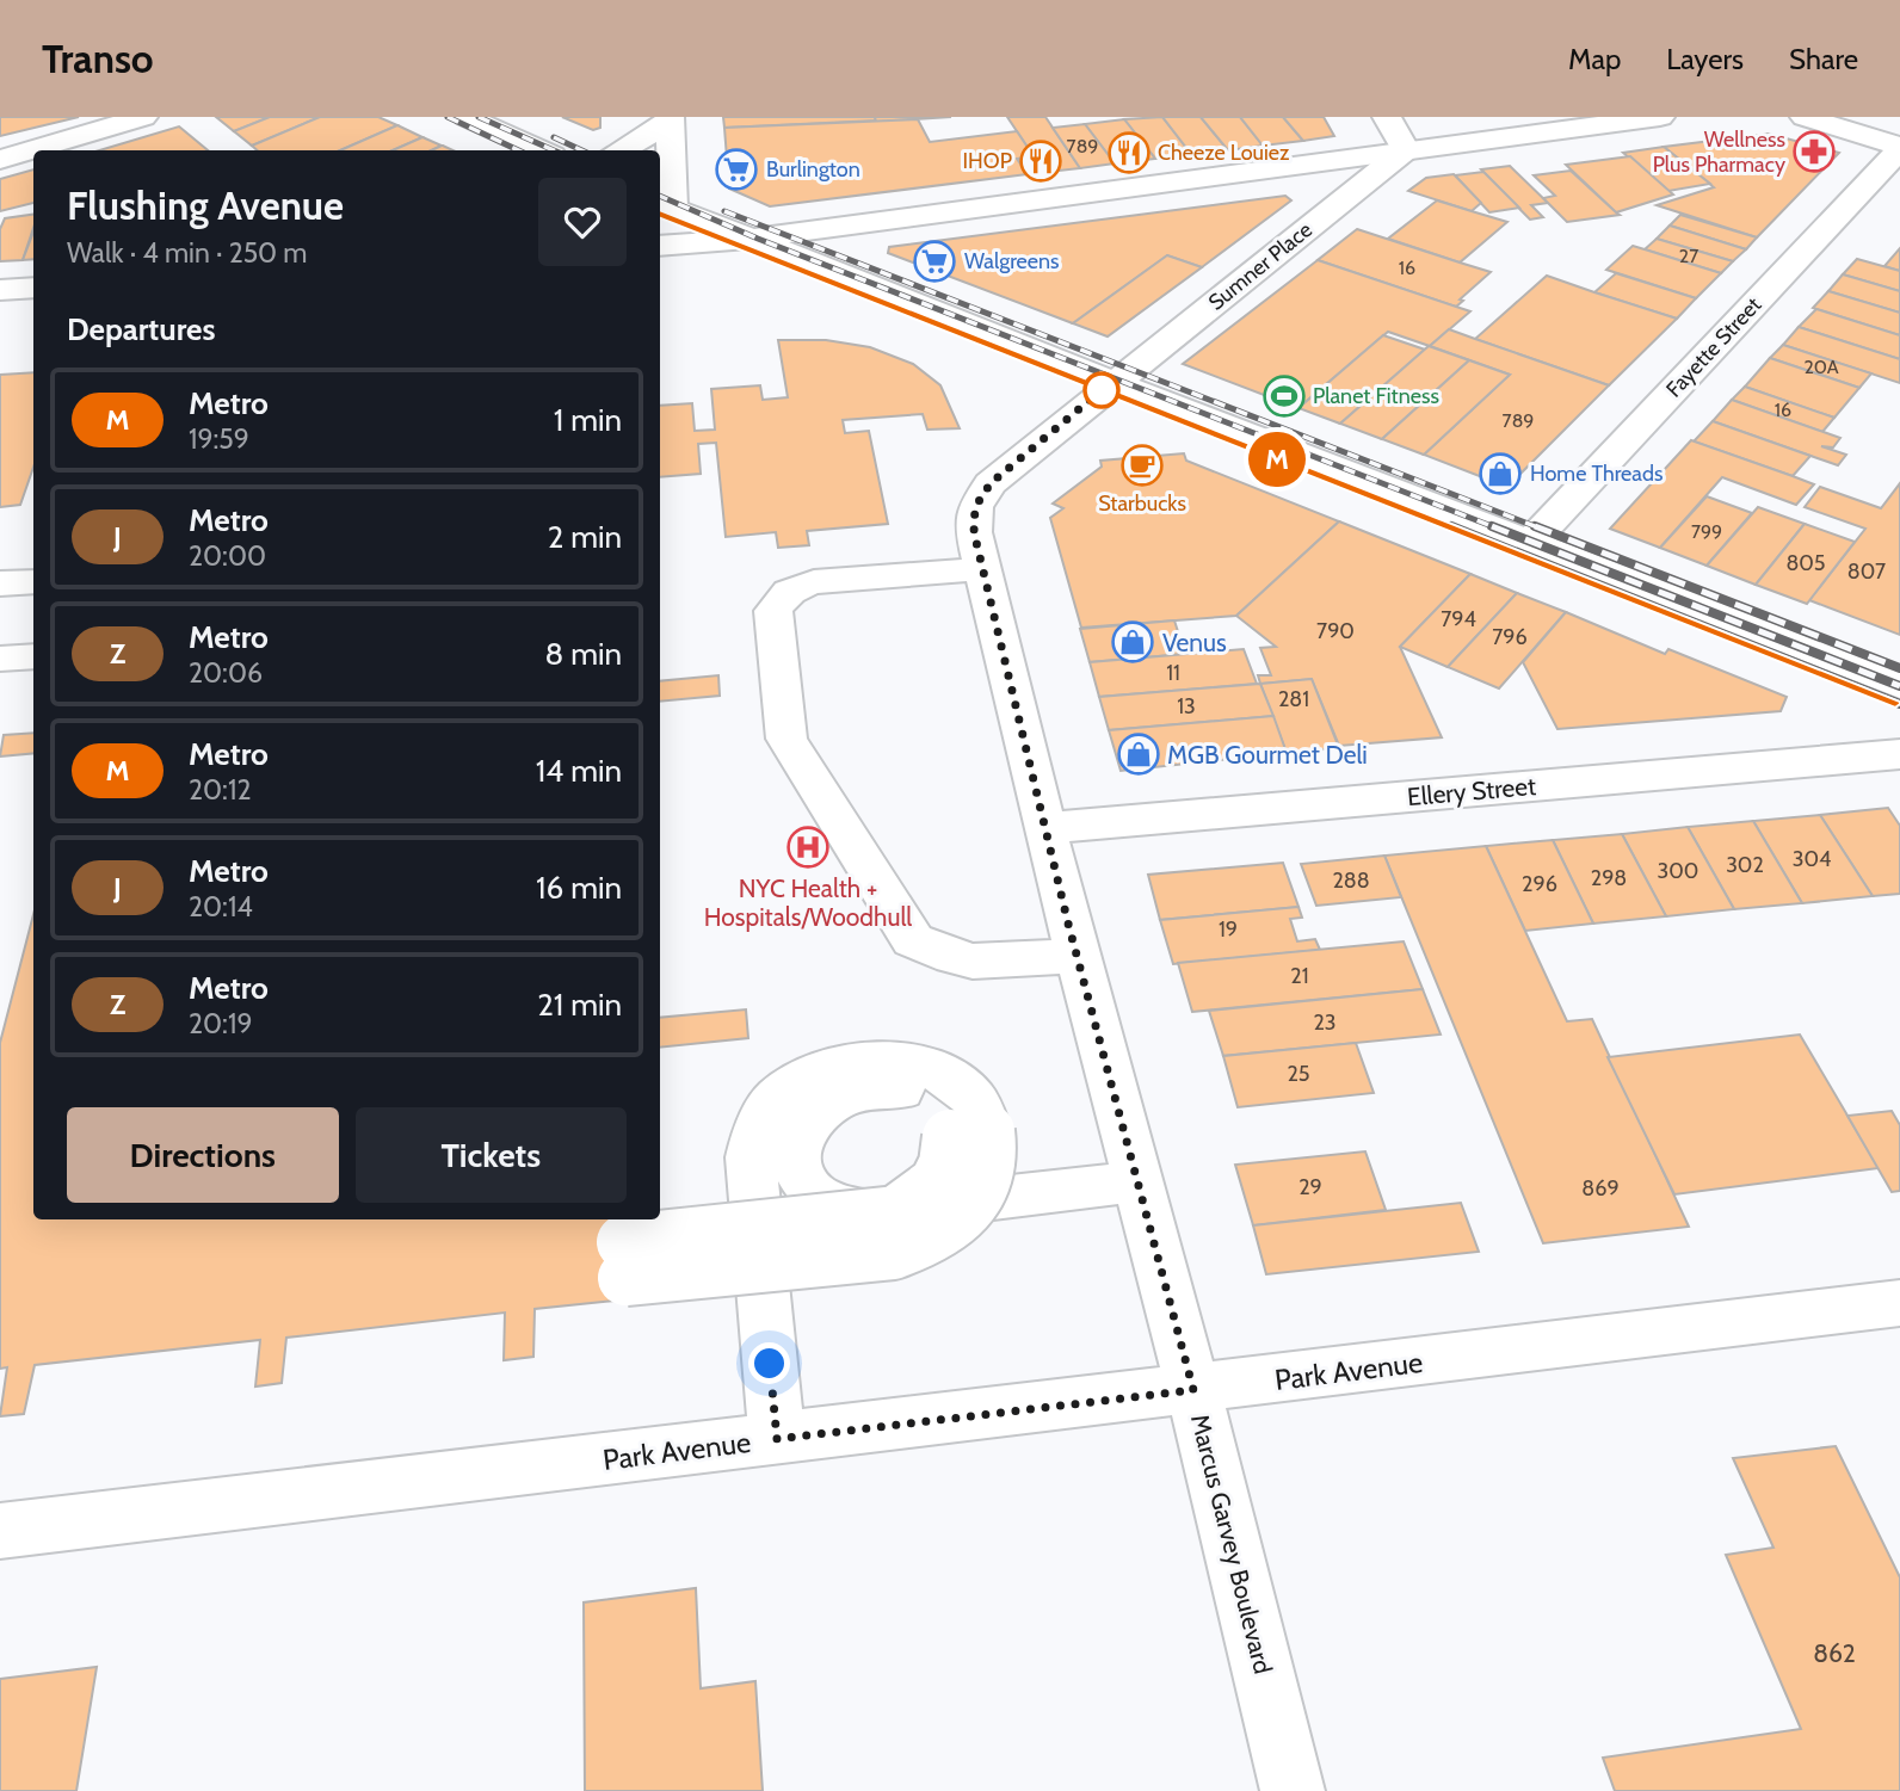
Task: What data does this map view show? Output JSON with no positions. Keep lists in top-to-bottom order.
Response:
{
  "streets": {
    "street": [
      "Sumner Place",
      "Fayette Street",
      "Ellery Street",
      "Park Avenue",
      "Marcus Garvey Boulevard"
    ]
  },
  "crossings": [
    ["Sumner Place", "Marcus Garvey Boulevard"],
    ["Ellery Street", "Marcus Garvey Boulevard"],
    ["Park Avenue", "Marcus Garvey Boulevard"]
  ],
  "places": {
    "pharmacy": ["Wellness Plus Pharmacy"],
    "restaurant": ["Cheeze Louiez", "IHOP"],
    "supermarket": ["Burlington", "Walgreens"],
    "sports": ["Planet Fitness"],
    "cafe": ["Starbucks"],
    "shop": ["Home Threads", "Venus", "MGB Gourmet Deli"],
    "hospital": ["NYC Health + Hospitals/Woodhull"]
  },
  "lines": ["metro line M"],
  "house_numbers": [
    "789",
    "27",
    "16",
    "20A",
    "16",
    "789",
    "799",
    "805",
    "807",
    "794",
    "790",
    "796",
    "11",
    "281",
    "13",
    "304",
    "302",
    "300",
    "298",
    "288",
    "296",
    "19",
    "21",
    "23",
    "25",
    "29",
    "869",
    "862"
  ],
  "page": {
    "header": "Transo",
    "nav": ["Map", "Layers", "Share"],
    "on_map": "M",
    "heading": [
      ["Flushing Avenue", "Walk · 4 min · 250 m"],
      "Departures"
    ],
    "list": [
      {
        "mark": "M",
        "name": "Metro",
        "note": "19:59",
        "value": "1 min"
      },
      {
        "mark": "J",
        "name": "Metro",
        "note": "20:00",
        "value": "2 min"
      },
      {
        "mark": "Z",
        "name": "Metro",
        "note": "20:06",
        "value": "8 min"
      },
      {
        "mark": "M",
        "name": "Metro",
        "note": "20:12",
        "value": "14 min"
      },
      {
        "mark": "J",
        "name": "Metro",
        "note": "20:14",
        "value": "16 min"
      },
      {
        "mark": "Z",
        "name": "Metro",
        "note": "20:19",
        "value": "21 min"
      }
    ],
    "buttons": ["Directions", "Tickets"]
  }
}
